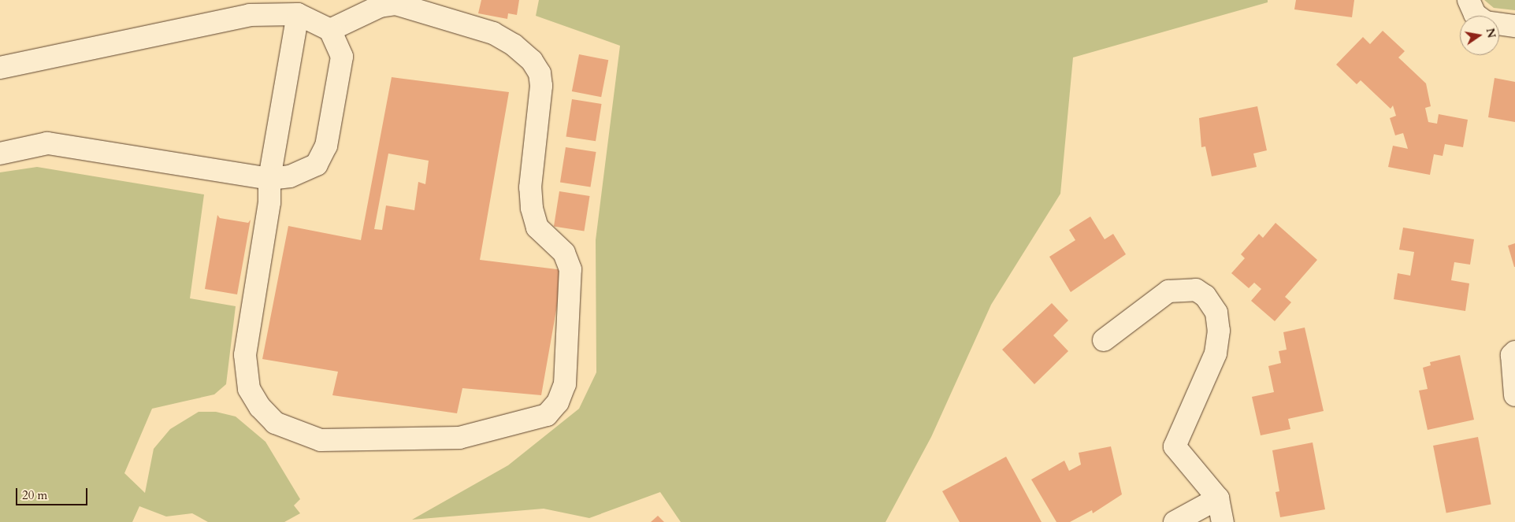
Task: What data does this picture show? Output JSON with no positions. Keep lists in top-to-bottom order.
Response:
{
  "scale_bar": "20 m",
  "north": "right"
}
